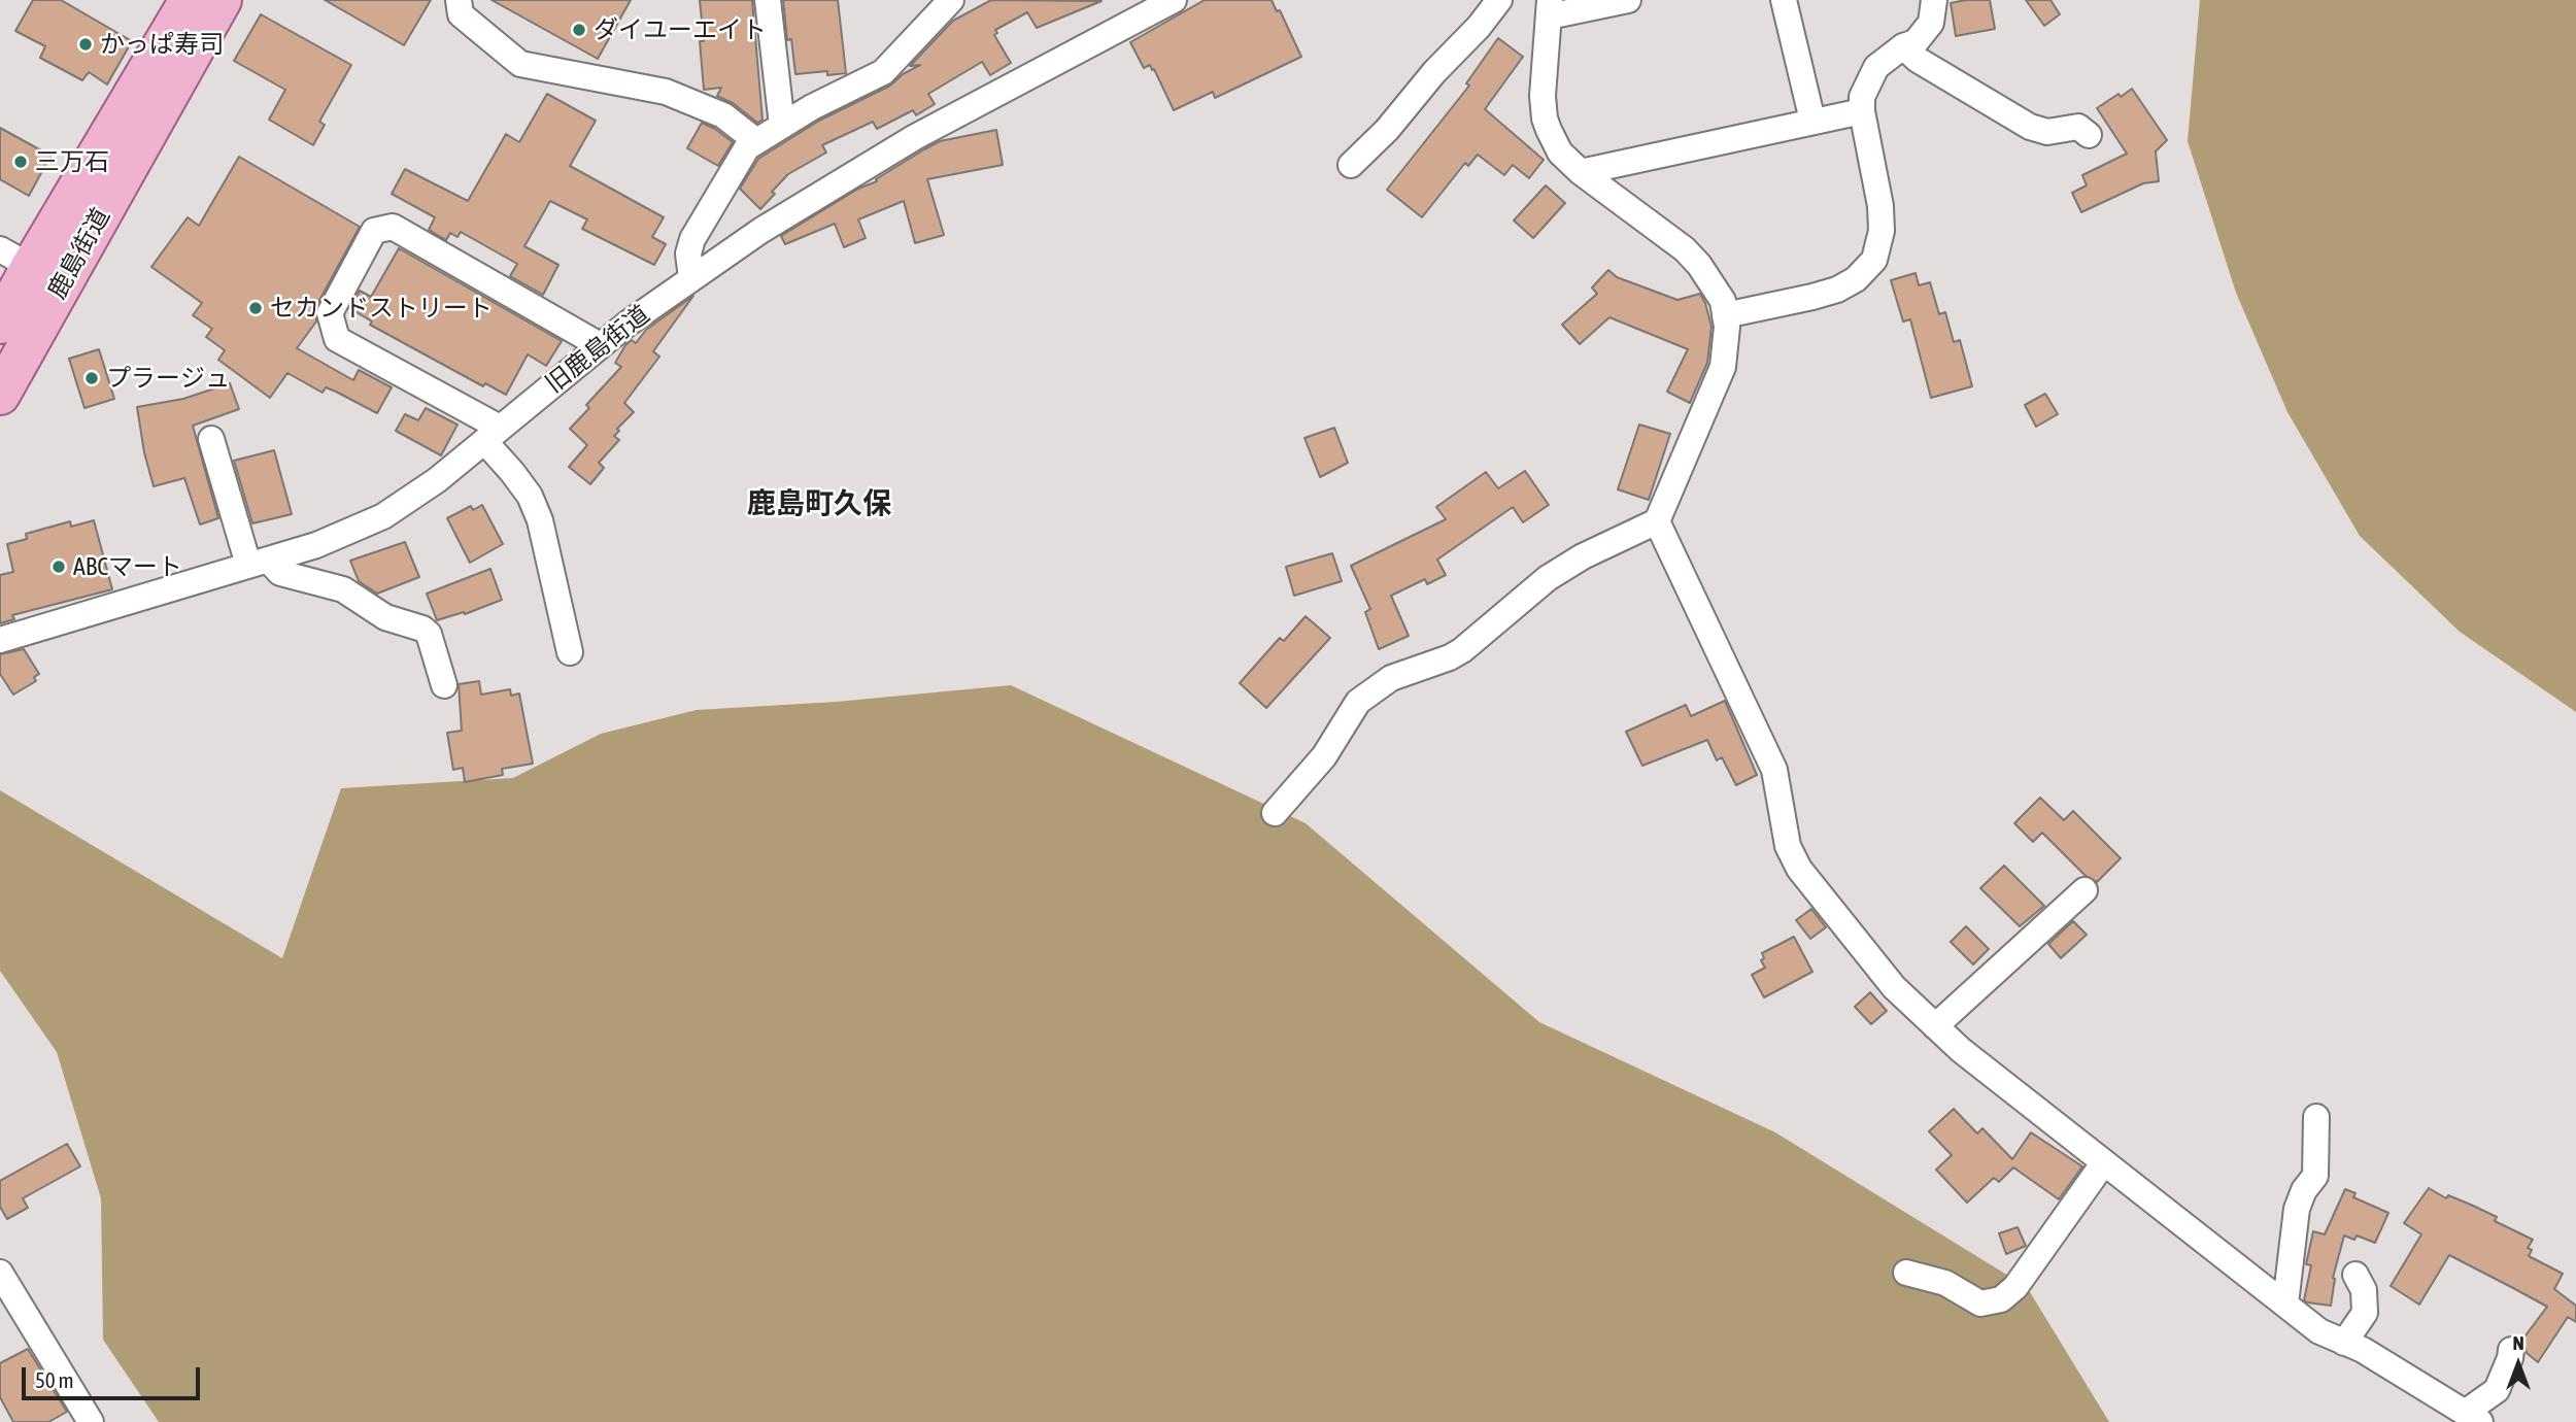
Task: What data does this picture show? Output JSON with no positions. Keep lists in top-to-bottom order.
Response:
{
  "streets": {
    "main road": ["鹿島街道"],
    "street": ["旧鹿島街道"]
  },
  "districts": ["鹿島町久保"],
  "places": [
    "ダイユーエイト",
    "かっぱ寿司",
    "三万石",
    "セカンドストリート",
    "プラージュ",
    "ABCマート"
  ],
  "scale_bar": "50 m",
  "north": "top"
}
